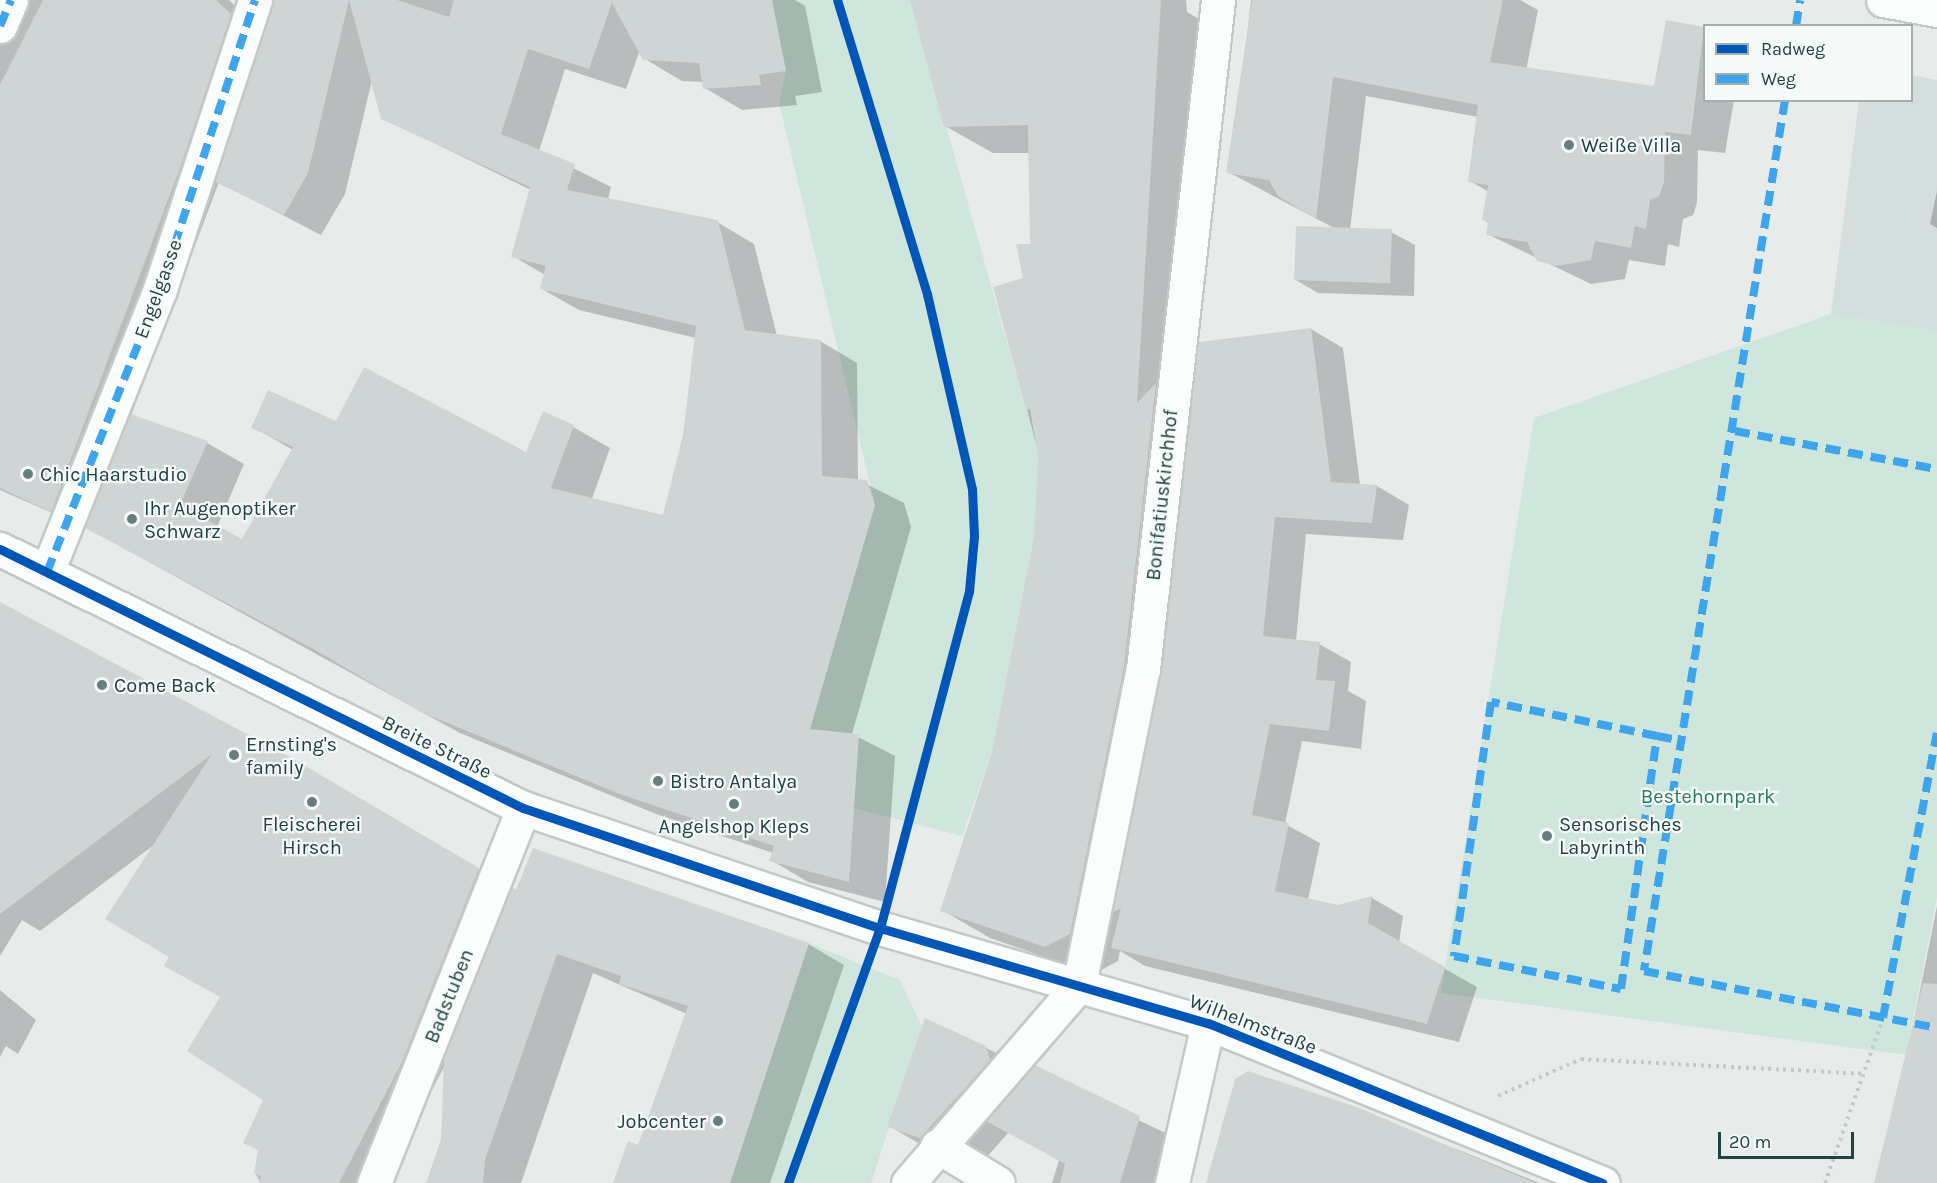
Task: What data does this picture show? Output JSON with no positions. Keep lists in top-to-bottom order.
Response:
{
  "streets": {
    "street": [
      "Engelgasse",
      "Bonifatiuskirchhof",
      "Breite Straße",
      "Badstuben",
      "Wilhelmstraße"
    ]
  },
  "crossings": [
    ["Engelgasse", "Breite Straße"],
    ["Bonifatiuskirchhof", "Wilhelmstraße"],
    ["Breite Straße", "Badstuben"],
    ["Breite Straße", "Wilhelmstraße"]
  ],
  "parks": ["Bestehornpark"],
  "places": [
    "Weiße Villa",
    "Chic Haarstudio",
    "Ihr Augenoptiker Schwarz",
    "Come Back",
    "Ernsting's family",
    "Bistro Antalya",
    "Fleischerei Hirsch",
    "Angelshop Kleps",
    "Sensorisches Labyrinth",
    "Jobcenter"
  ],
  "legend": ["Radweg", "Weg"],
  "scale_bar": "20 m"
}
